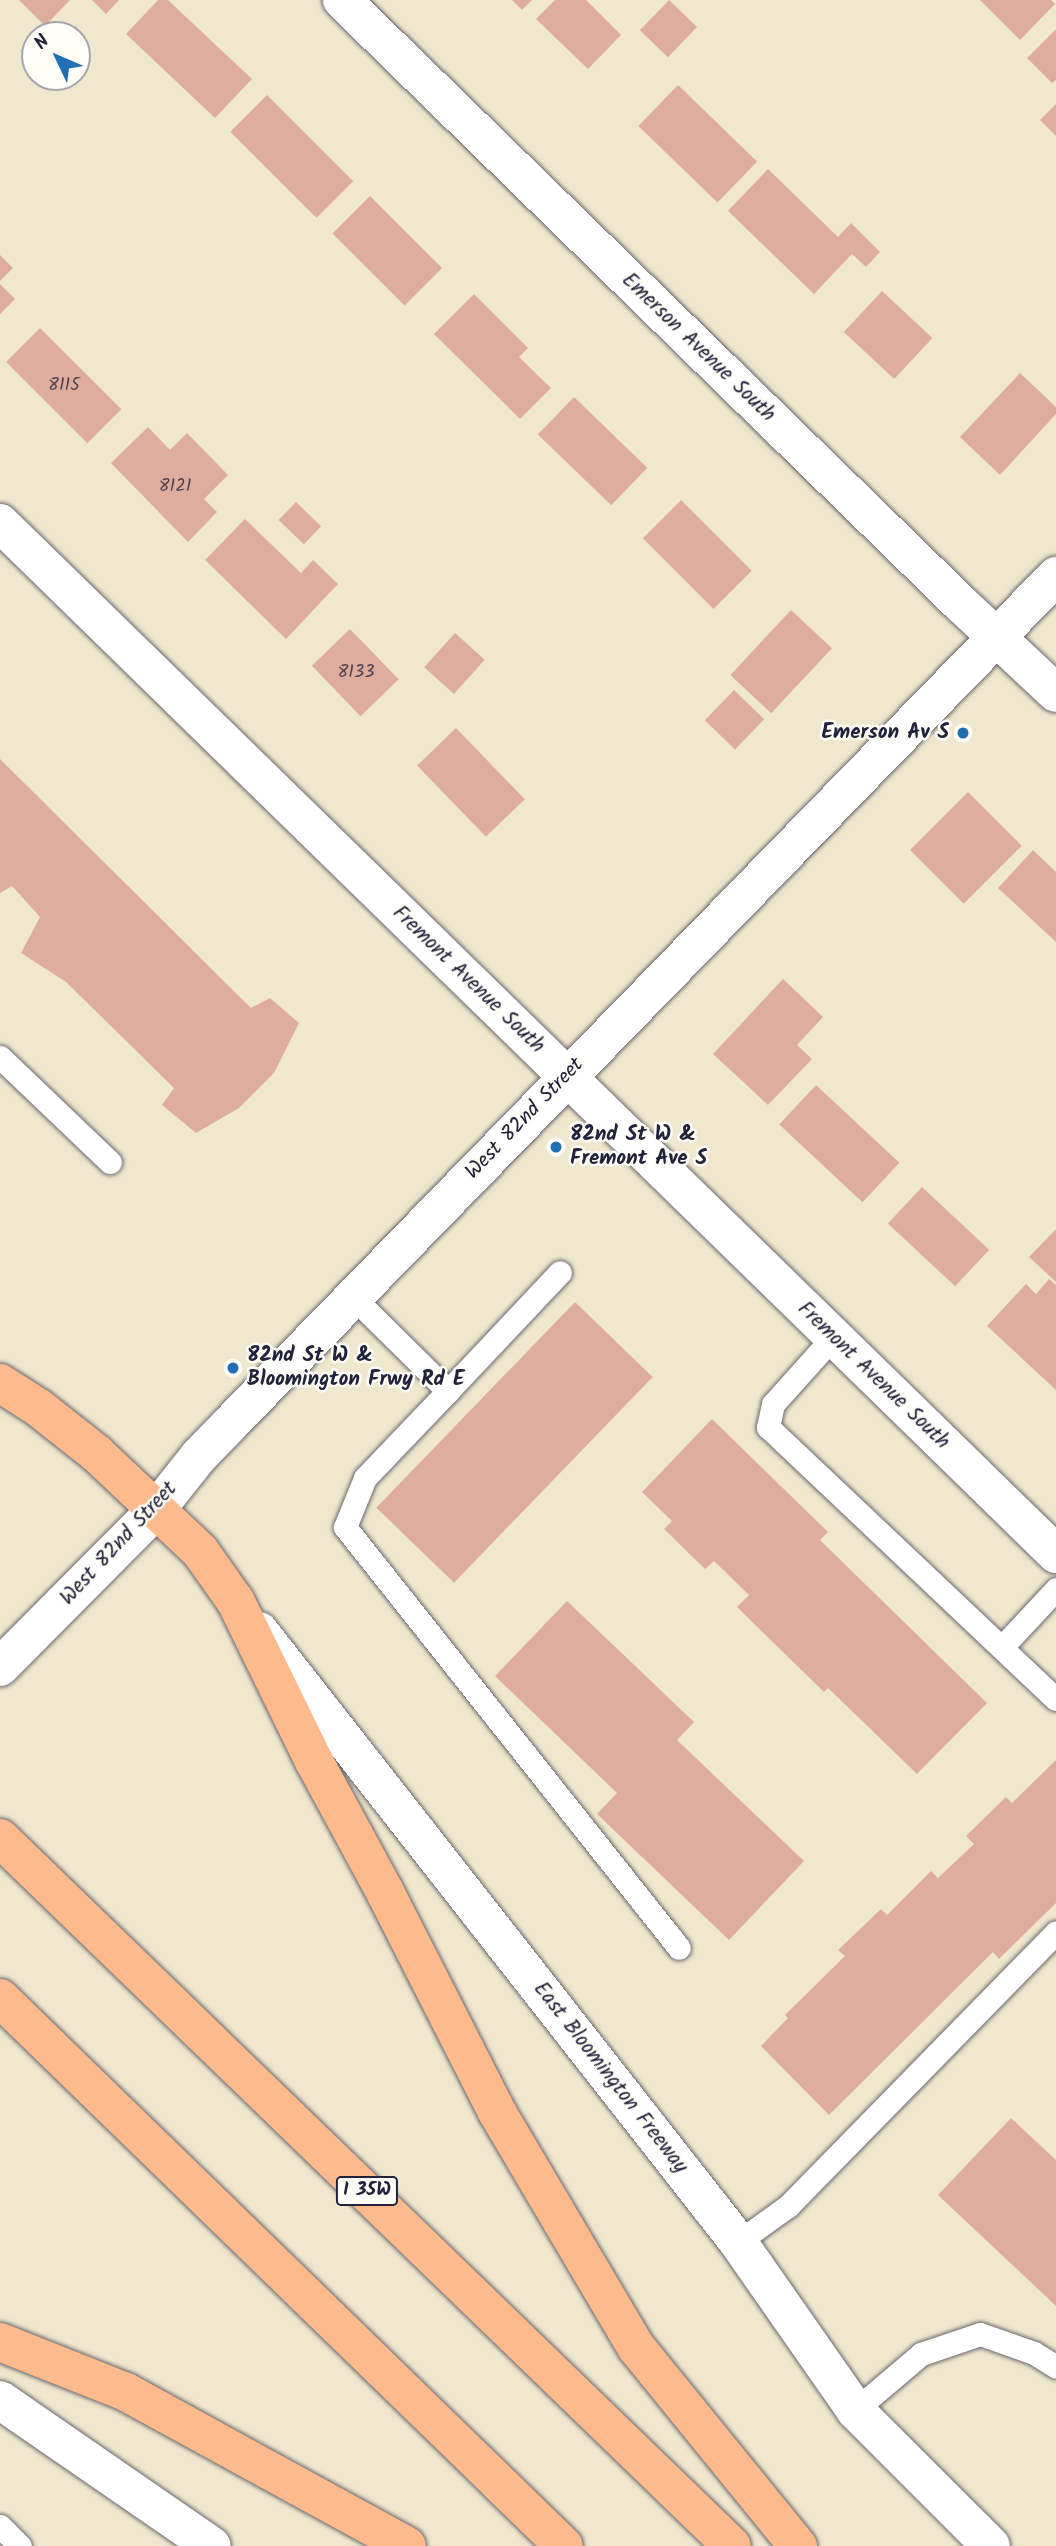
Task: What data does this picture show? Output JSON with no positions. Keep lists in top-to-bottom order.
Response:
{
  "streets": {
    "highway": ["I 35W"],
    "street": [
      "Emerson Avenue South",
      "Fremont Avenue South",
      "West 82nd Street",
      "East Bloomington Freeway"
    ]
  },
  "crossings": [
    ["Emerson Avenue South", "West 82nd Street"],
    ["Fremont Avenue South", "West 82nd Street"]
  ],
  "places": ["Emerson Av S", "82nd St W & Fremont Ave S", "82nd St W & Bloomington Frwy Rd E"],
  "house_numbers": ["8115", "8121", "8133"],
  "north": "top left"
}
